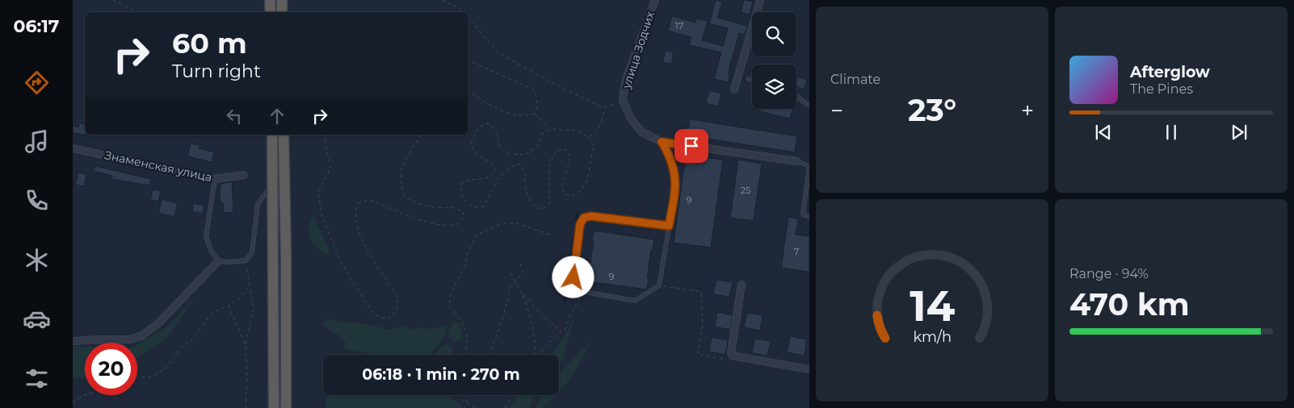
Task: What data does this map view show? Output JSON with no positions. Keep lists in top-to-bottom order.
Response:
{
  "streets": {
    "street": ["улица Зодчих", "Знаменская улица"]
  },
  "house_numbers": [
    "17",
    "25",
    "9",
    "7",
    "9"
  ],
  "page": {
    "tabs": "06:17",
    "tile": [
      "Climate",
      ["Range · 94%", "470 km"]
    ],
    "turn": ["60 m", "Turn right"],
    "song": ["Afterglow", "The Pines"],
    "heat": ["−", "23°", "+"],
    "limit": "20",
    "trip": "06:18 · 1 min · 270 m",
    "gauge": ["14", "km/h"]
  }
}
